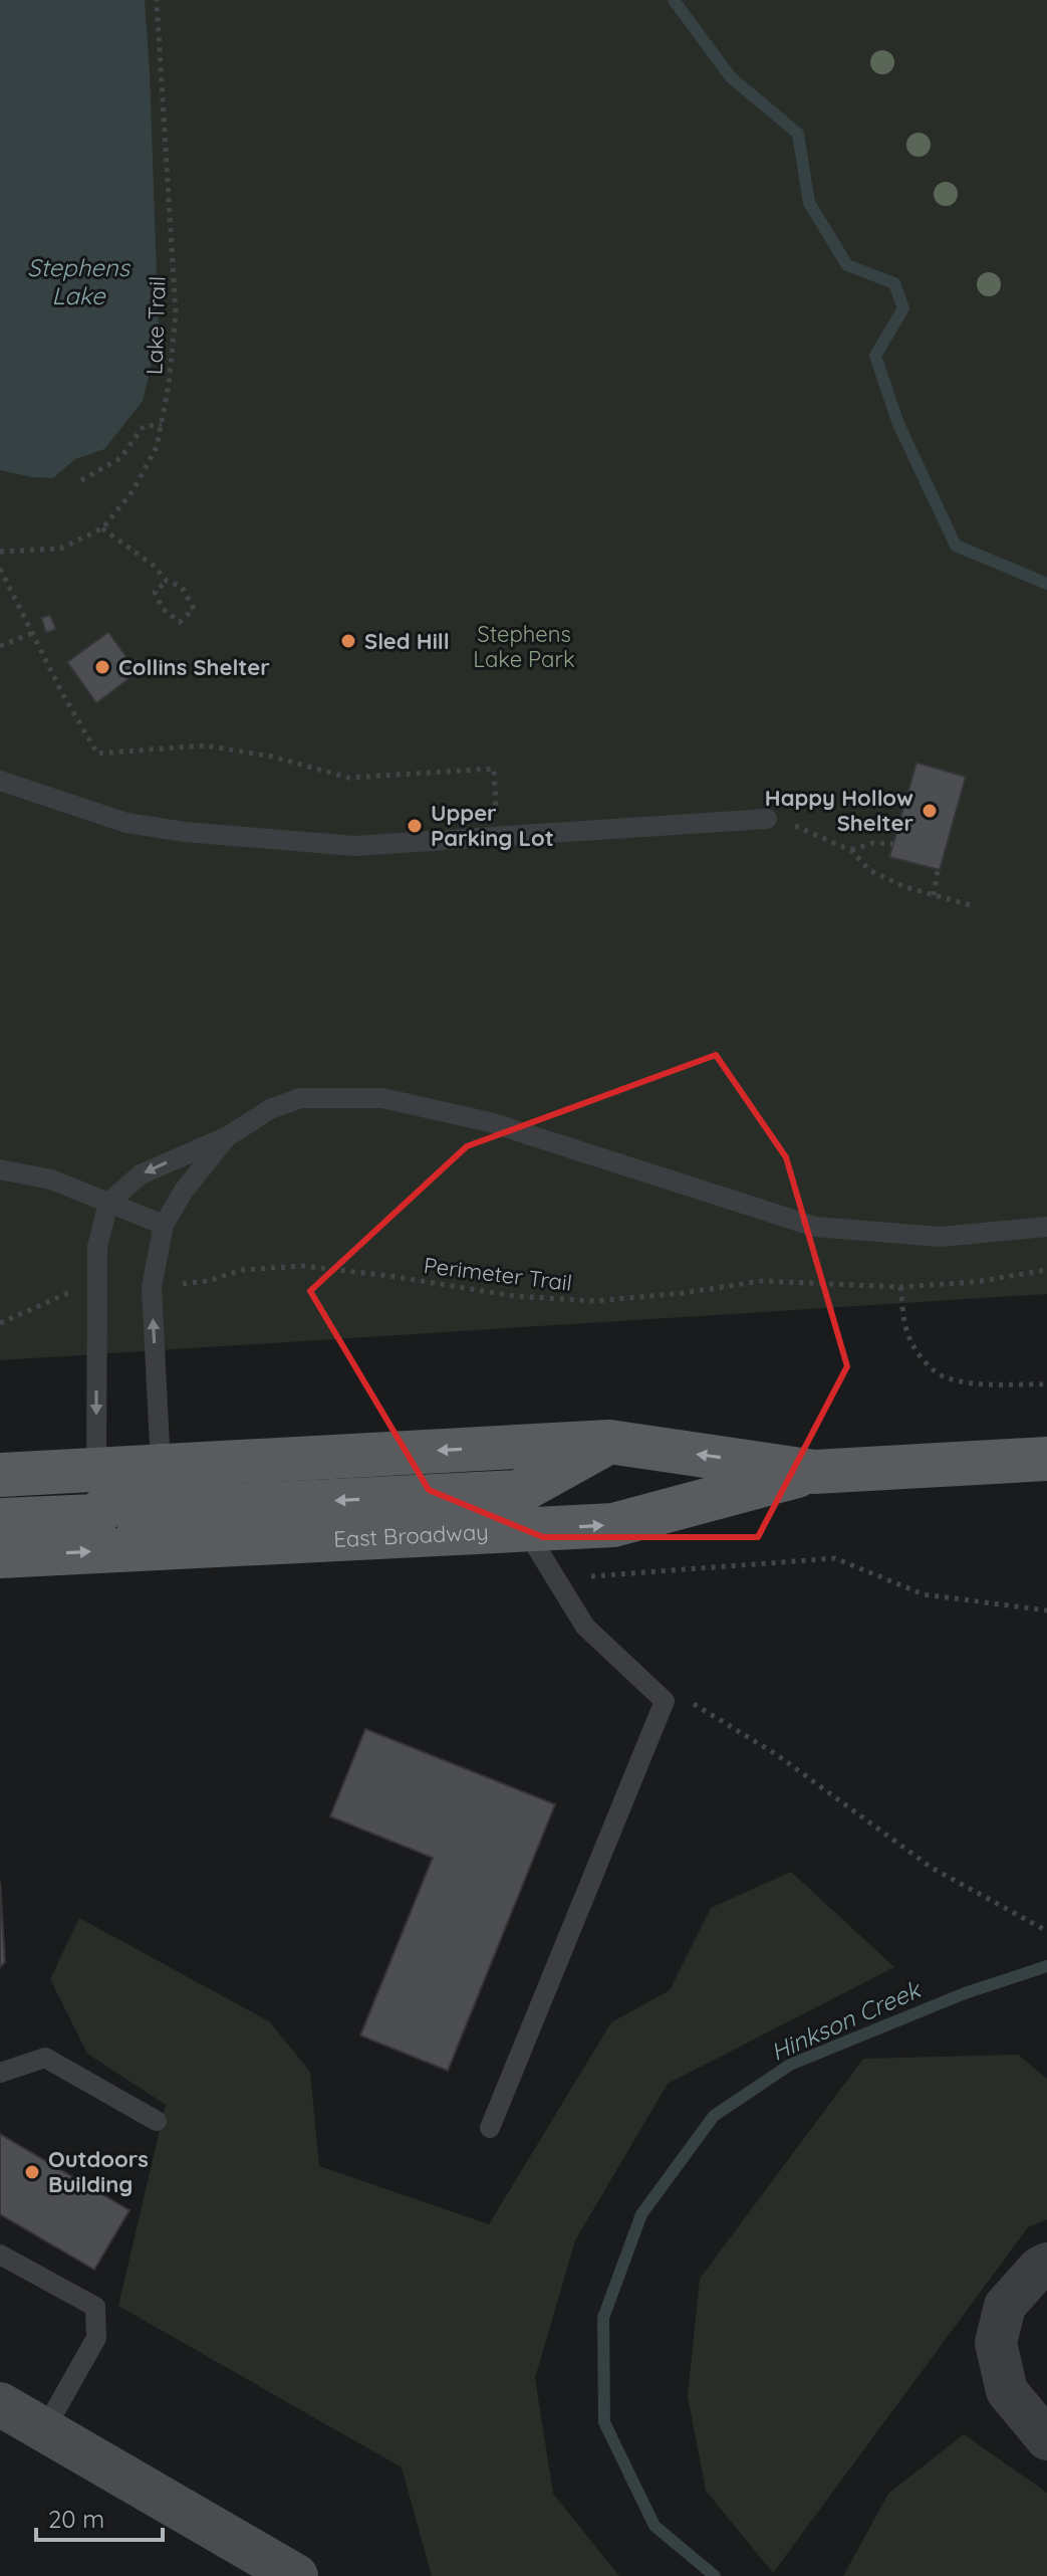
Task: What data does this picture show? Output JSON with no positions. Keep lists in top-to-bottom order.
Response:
{
  "streets": {
    "main road": ["East Broadway"],
    "path": ["Lake Trail", "Perimeter Trail"]
  },
  "water": ["Stephens Lake", "Hinkson Creek"],
  "parks": ["Stephens Lake Park"],
  "places": [
    "Sled Hill",
    "Collins Shelter",
    "Happy Hollow Shelter",
    "Upper Parking Lot",
    "Outdoors Building"
  ],
  "scale_bar": "20 m"
}
